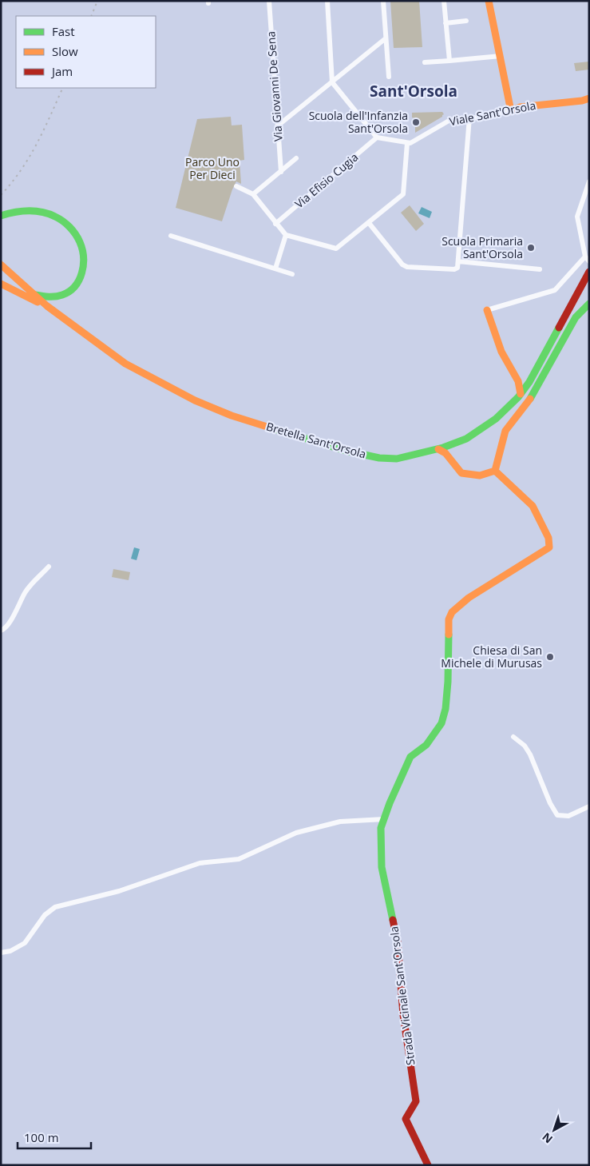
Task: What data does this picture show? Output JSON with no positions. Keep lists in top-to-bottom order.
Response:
{
  "streets": {
    "street": [
      "Via Giovanni De Sena",
      "Viale Sant'Orsola",
      "Via Efisio Cugia",
      "Bretella Sant'Orsola",
      "Strada Vicinale Sant'Orsola"
    ]
  },
  "districts": ["Sant'Orsola"],
  "parks": ["Parco Uno Per Dieci"],
  "places": ["Scuola dell'Infanzia Sant'Orsola", "Scuola Primaria Sant'Orsola", "Chiesa di San Michele di Murusas"],
  "legend": ["Fast", "Slow", "Jam"],
  "scale_bar": "100 m",
  "north": "bottom left"
}
